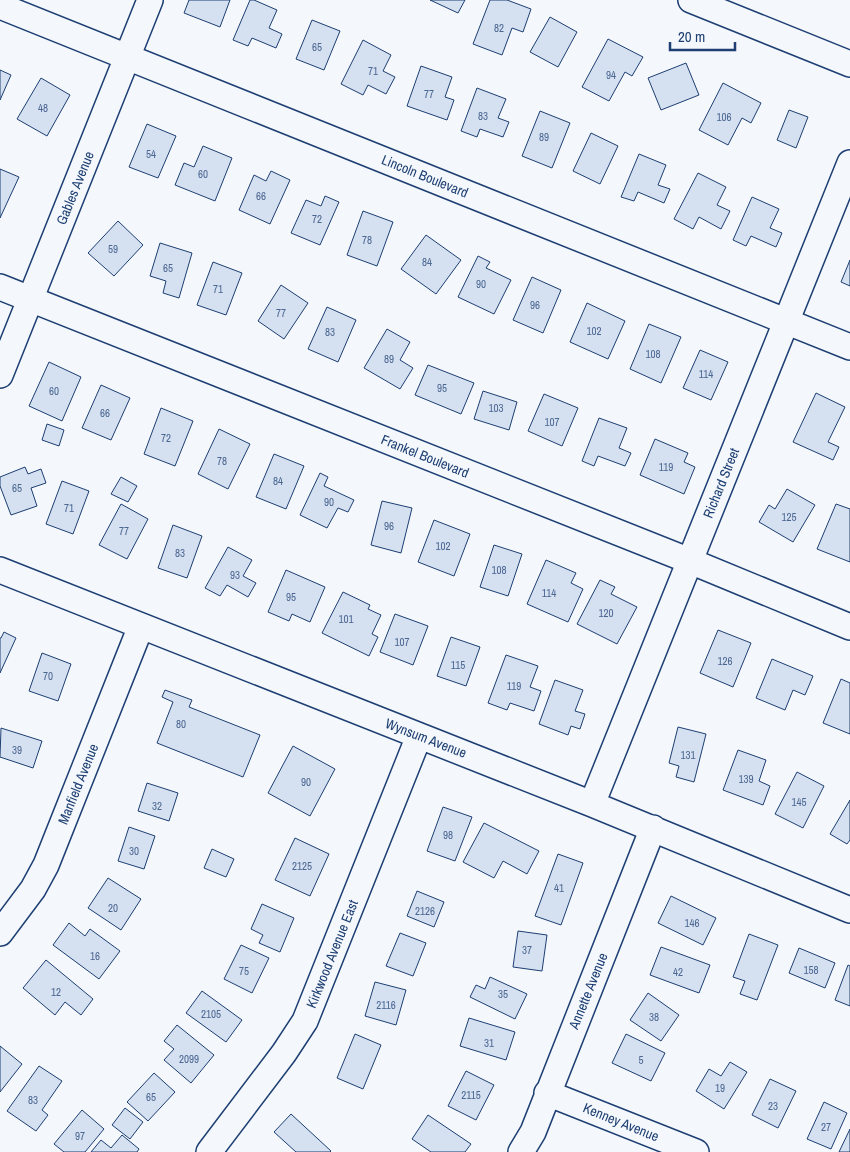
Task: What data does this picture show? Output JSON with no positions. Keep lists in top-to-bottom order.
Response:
{
  "streets": {
    "street": [
      "Lincoln Boulevard",
      "Gables Avenue",
      "Frankel Boulevard",
      "Richard Street",
      "Wynsum Avenue",
      "Manfield Avenue",
      "Kirkwood Avenue East",
      "Annette Avenue",
      "Kenney Avenue"
    ]
  },
  "crossings": [
    ["Lincoln Boulevard", "Gables Avenue"],
    ["Lincoln Boulevard", "Richard Street"],
    ["Gables Avenue", "Frankel Boulevard"],
    ["Frankel Boulevard", "Richard Street"],
    ["Richard Street", "Wynsum Avenue"],
    ["Wynsum Avenue", "Manfield Avenue"],
    ["Wynsum Avenue", "Kirkwood Avenue East"],
    ["Wynsum Avenue", "Annette Avenue"],
    ["Annette Avenue", "Kenney Avenue"]
  ],
  "house_numbers": [
    "82",
    "65",
    "71",
    "94",
    "77",
    "48",
    "83",
    "106",
    "89",
    "54",
    "60",
    "66",
    "72",
    "78",
    "59",
    "84",
    "65",
    "90",
    "71",
    "96",
    "77",
    "102",
    "83",
    "108",
    "89",
    "114",
    "95",
    "60",
    "103",
    "66",
    "107",
    "72",
    "78",
    "119",
    "84",
    "65",
    "90",
    "71",
    "125",
    "96",
    "77",
    "102",
    "83",
    "108",
    "93",
    "114",
    "95",
    "120",
    "101",
    "107",
    "126",
    "115",
    "70",
    "119",
    "80",
    "39",
    "131",
    "139",
    "90",
    "145",
    "32",
    "98",
    "30",
    "2125",
    "41",
    "20",
    "2126",
    "146",
    "37",
    "16",
    "158",
    "75",
    "42",
    "12",
    "35",
    "2116",
    "2105",
    "38",
    "31",
    "2099",
    "5",
    "19",
    "2115",
    "65",
    "83",
    "23",
    "27",
    "97"
  ],
  "scale_bar": "20 m"
}
